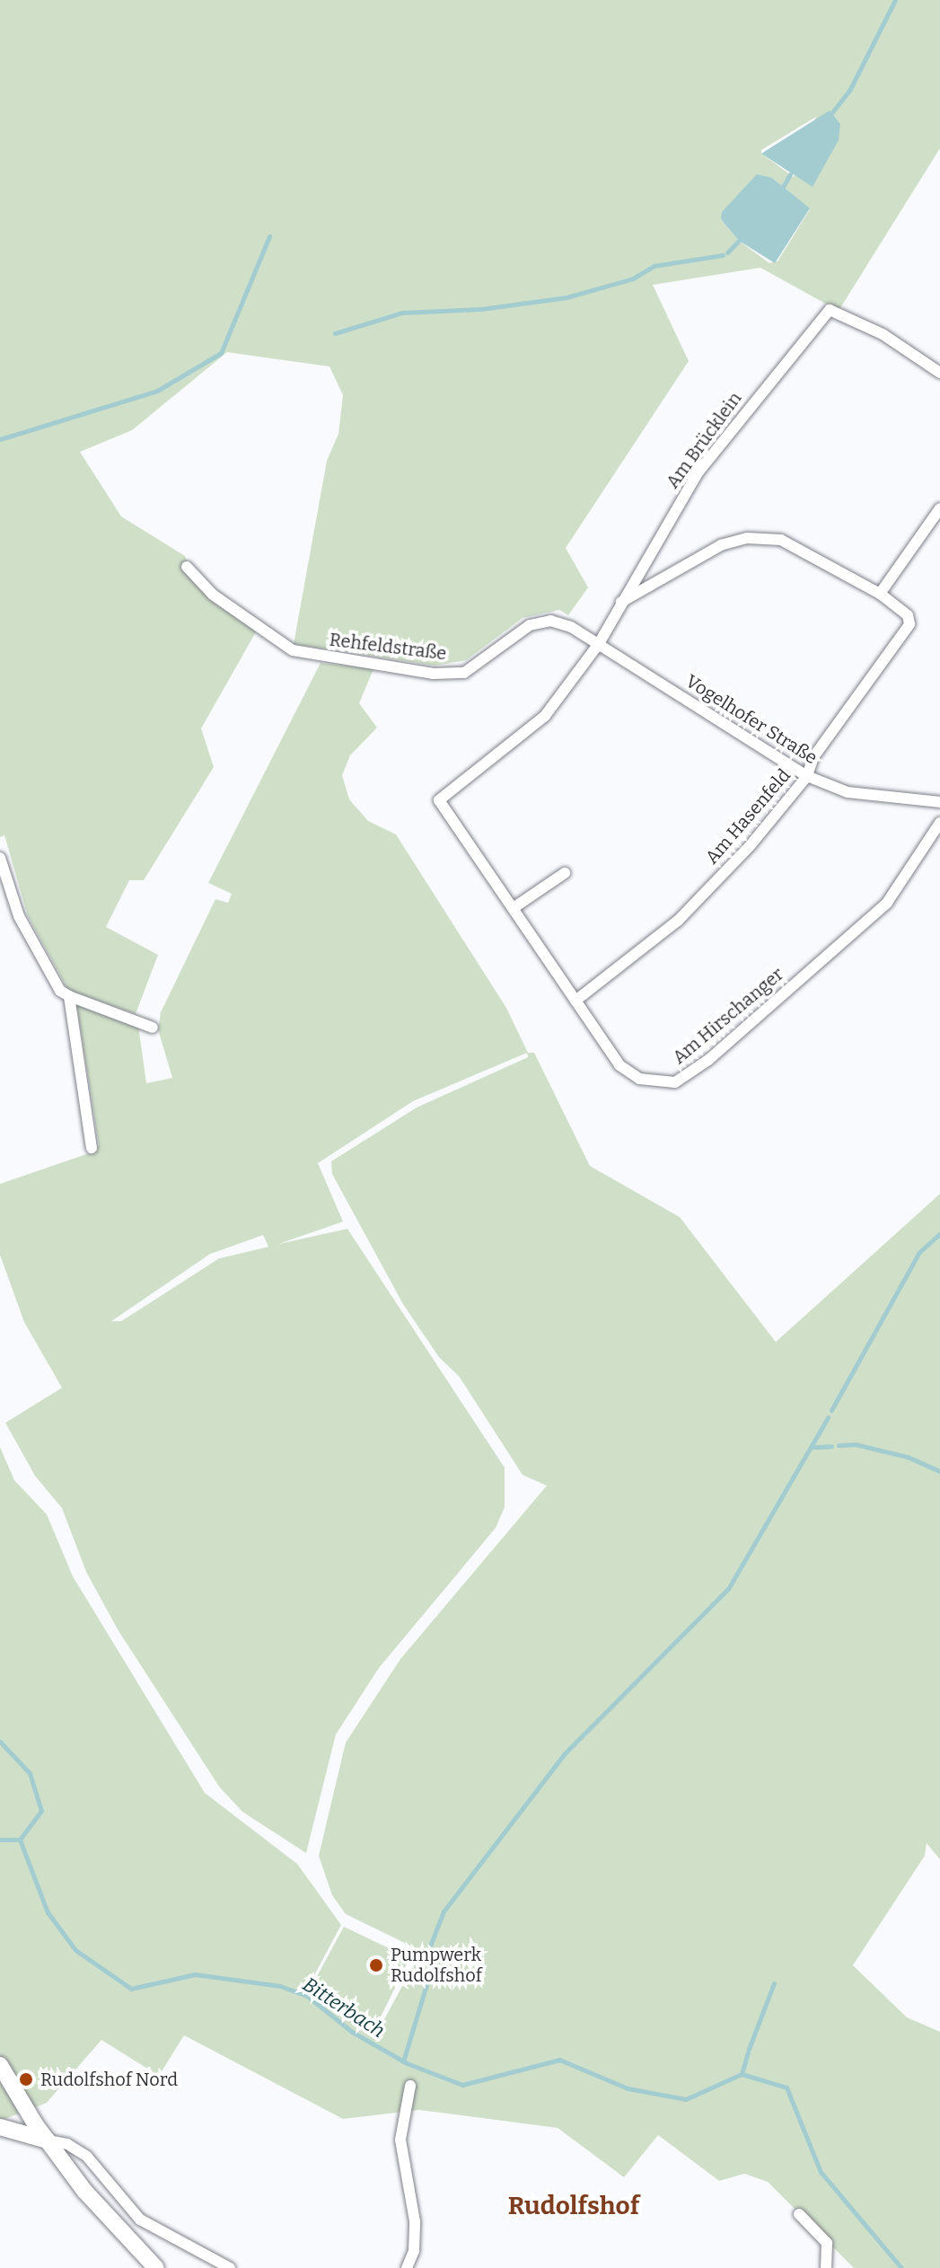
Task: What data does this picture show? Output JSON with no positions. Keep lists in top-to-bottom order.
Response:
{
  "streets": {
    "street": [
      "Am Brücklein",
      "Rehfeldstraße",
      "Vogelhofer Straße",
      "Am Hasenfeld",
      "Am Hirschanger"
    ]
  },
  "crossings": [
    ["Rehfeldstraße", "Vogelhofer Straße"],
    ["Rehfeldstraße", "Am Hirschanger"],
    ["Vogelhofer Straße", "Am Hasenfeld"],
    ["Vogelhofer Straße", "Am Hirschanger"],
    ["Am Hasenfeld", "Am Hirschanger"]
  ],
  "districts": ["Rudolfshof"],
  "water": ["Bitterbach"],
  "places": ["Pumpwerk Rudolfshof", "Rudolfshof Nord"]
}
